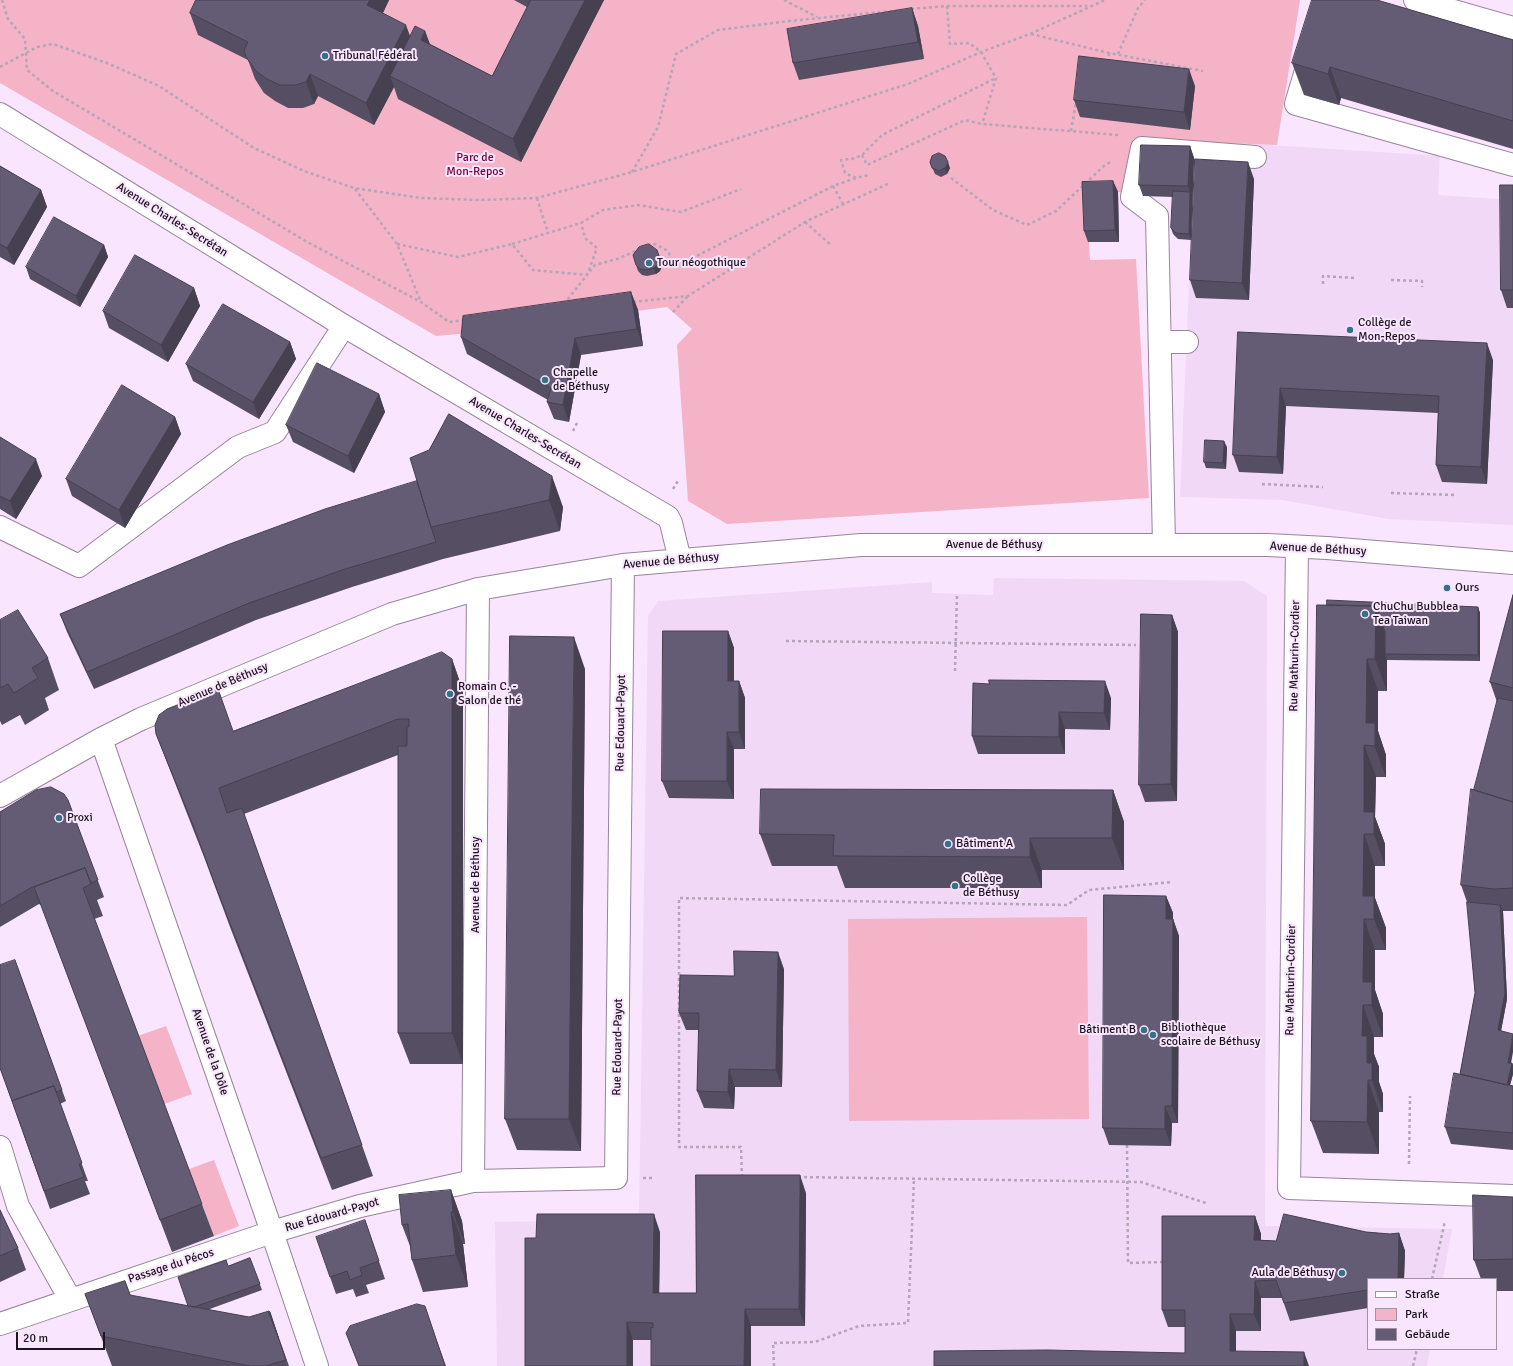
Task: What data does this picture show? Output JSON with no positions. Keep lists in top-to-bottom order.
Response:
{
  "streets": {
    "street": [
      "Avenue Charles-Secrétan",
      "Avenue de Béthusy",
      "Rue Mathurin-Cordier",
      "Rue Edouard-Payot",
      "Avenue de la Dôle",
      "Passage du Pécos"
    ]
  },
  "crossings": [
    ["Avenue Charles-Secrétan", "Avenue de Béthusy"],
    ["Avenue de Béthusy", "Rue Mathurin-Cordier"],
    ["Avenue de Béthusy", "Rue Edouard-Payot"],
    ["Avenue de Béthusy", "Avenue de la Dôle"],
    ["Rue Edouard-Payot", "Avenue de la Dôle"],
    ["Rue Edouard-Payot", "Passage du Pécos"],
    ["Avenue de la Dôle", "Passage du Pécos"]
  ],
  "parks": ["Parc de Mon-Repos"],
  "places": [
    "Tribunal Fédéral",
    "Tour néogothique",
    "Collège de Mon-Repos",
    "Chapelle de Béthusy",
    "Ours",
    "ChuChu Bubblea Tea Taiwan",
    "Romain C. - Salon de thé",
    "Proxi",
    "Bâtiment A",
    "Collège de Béthusy",
    "Bâtiment B",
    "Bibliothèque scolaire de Béthusy",
    "Aula de Béthusy"
  ],
  "legend": ["Straße", "Park", "Gebäude"],
  "scale_bar": "20 m"
}
